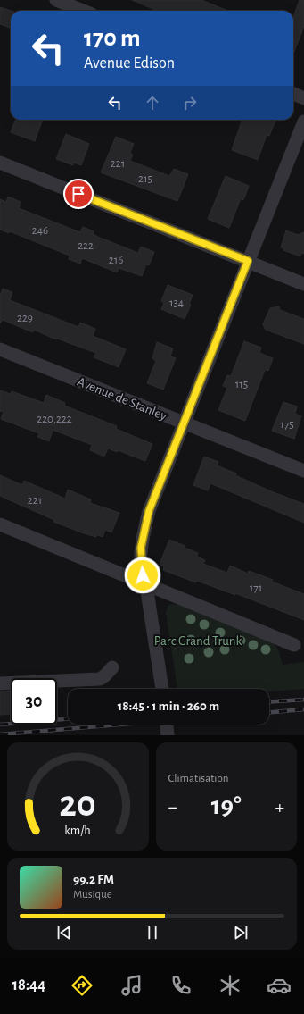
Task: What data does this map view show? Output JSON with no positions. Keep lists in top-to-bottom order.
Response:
{
  "streets": {
    "street": ["Avenue de Stanley"]
  },
  "parks": ["Parc Grand Trunk"],
  "house_numbers": [
    "221",
    "215",
    "246",
    "222",
    "216",
    "134",
    "229",
    "115",
    "220,222",
    "175",
    "221",
    "171"
  ],
  "page": {
    "turn": ["170 m", "Avenue Edison"],
    "limit": "30",
    "trip": "18:45 · 1 min · 260 m",
    "tile": "Climatisation",
    "heat": ["−", "19°", "+"],
    "song": ["99.2 FM", "Musique"],
    "tabs": "18:44",
    "gauge": ["20", "km/h"]
  }
}
